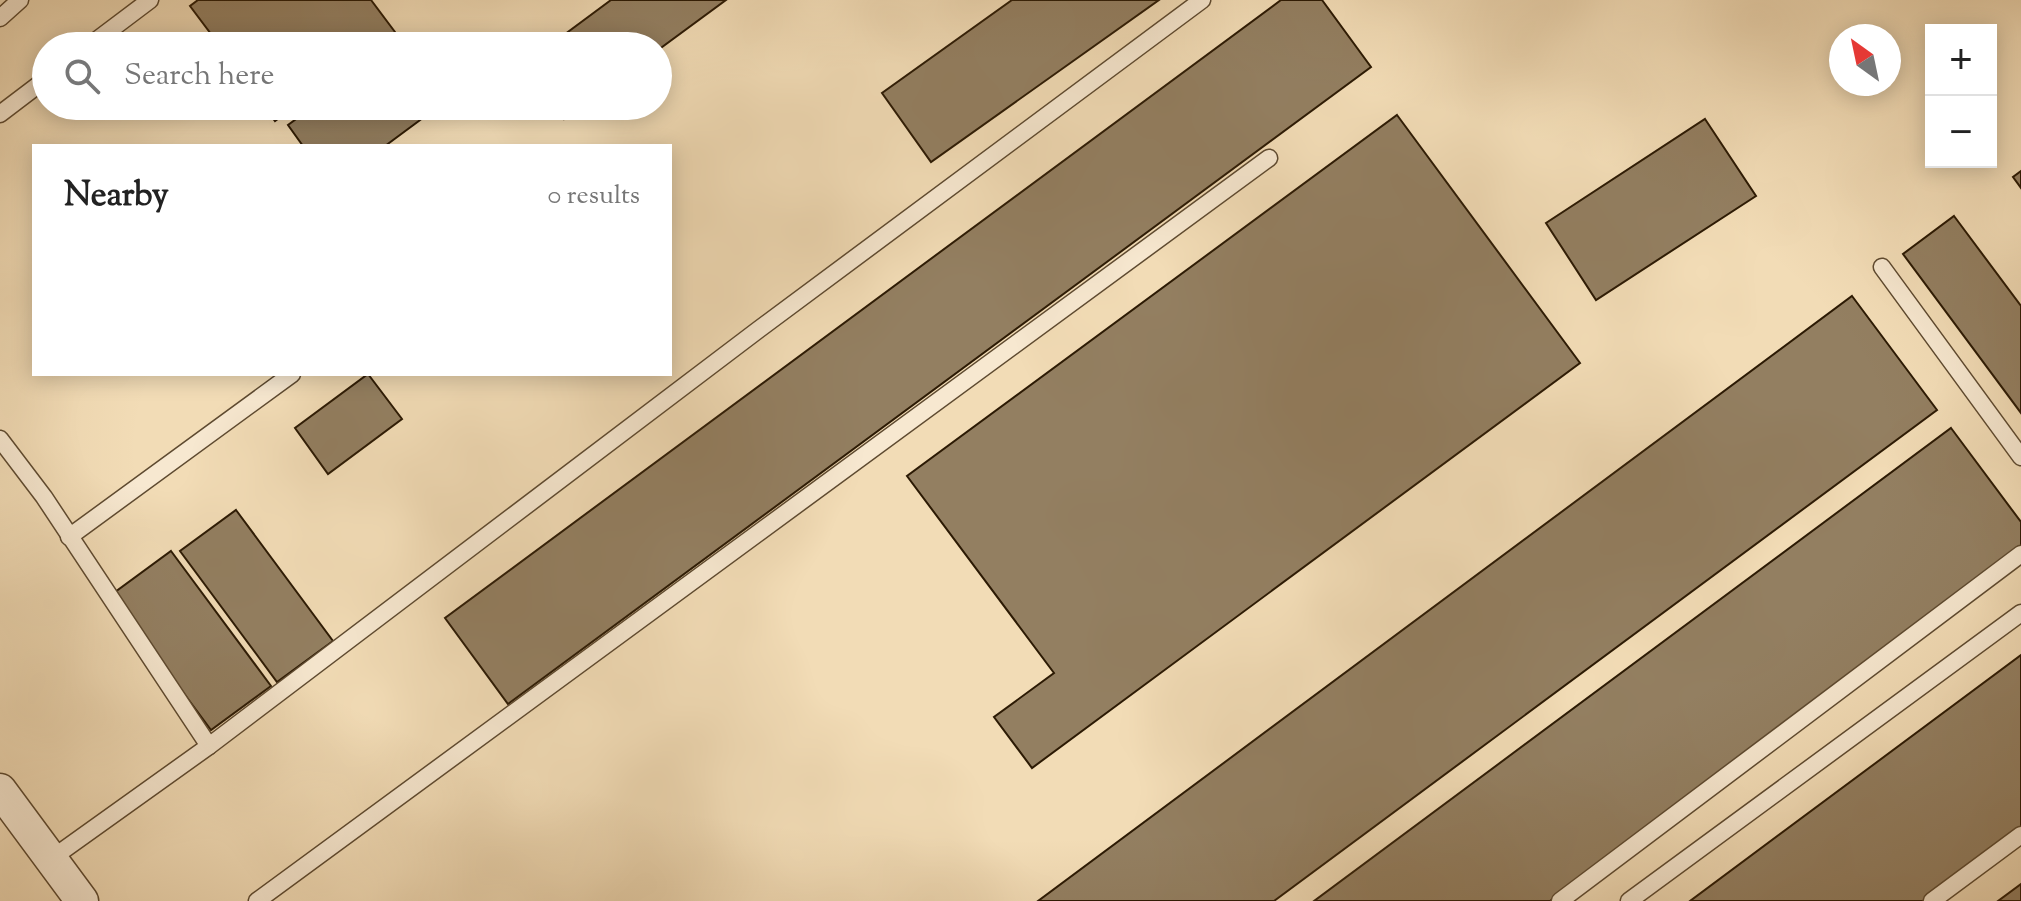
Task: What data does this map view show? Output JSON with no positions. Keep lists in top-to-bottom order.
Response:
{
  "north": "top left",
  "page": {
    "map_buttons": ["+", "−"],
    "search": "Search here",
    "heading": ["Nearby", "0 results"]
  }
}
